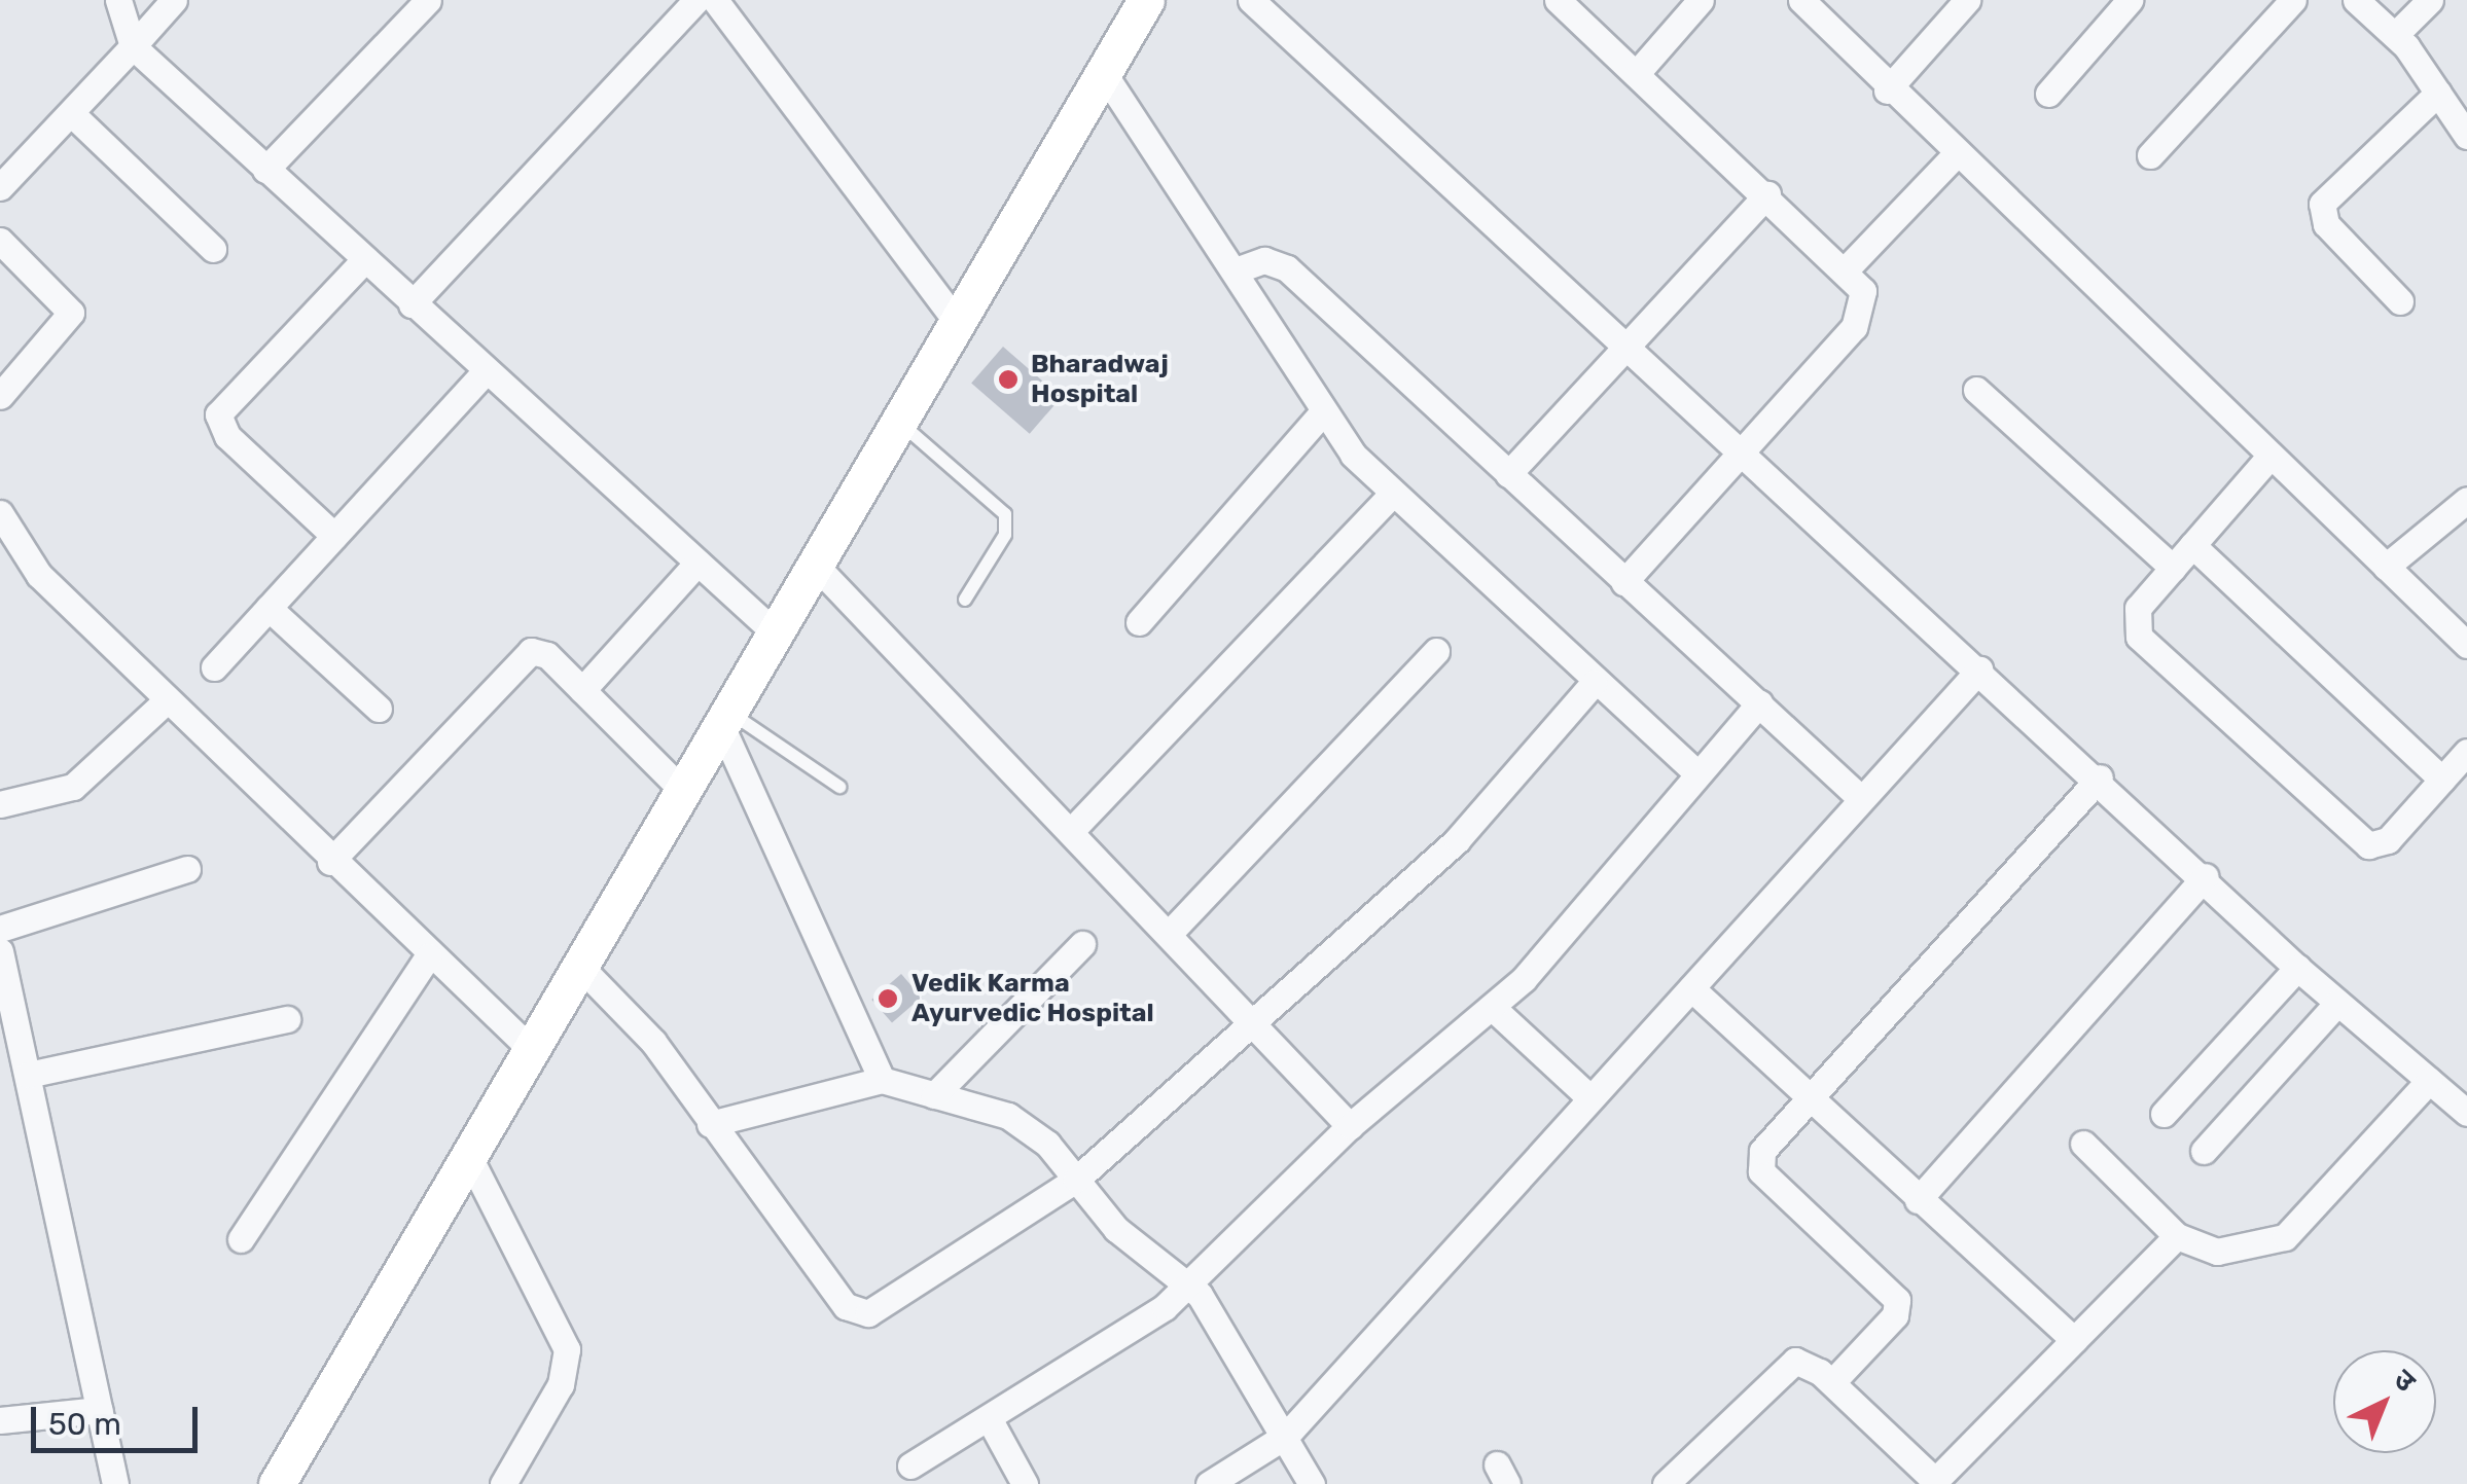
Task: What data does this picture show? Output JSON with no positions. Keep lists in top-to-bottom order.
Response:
{
  "places": ["Bharadwaj Hospital", "Vedik Karma Ayurvedic Hospital"],
  "scale_bar": "50 m",
  "north": "top right"
}
